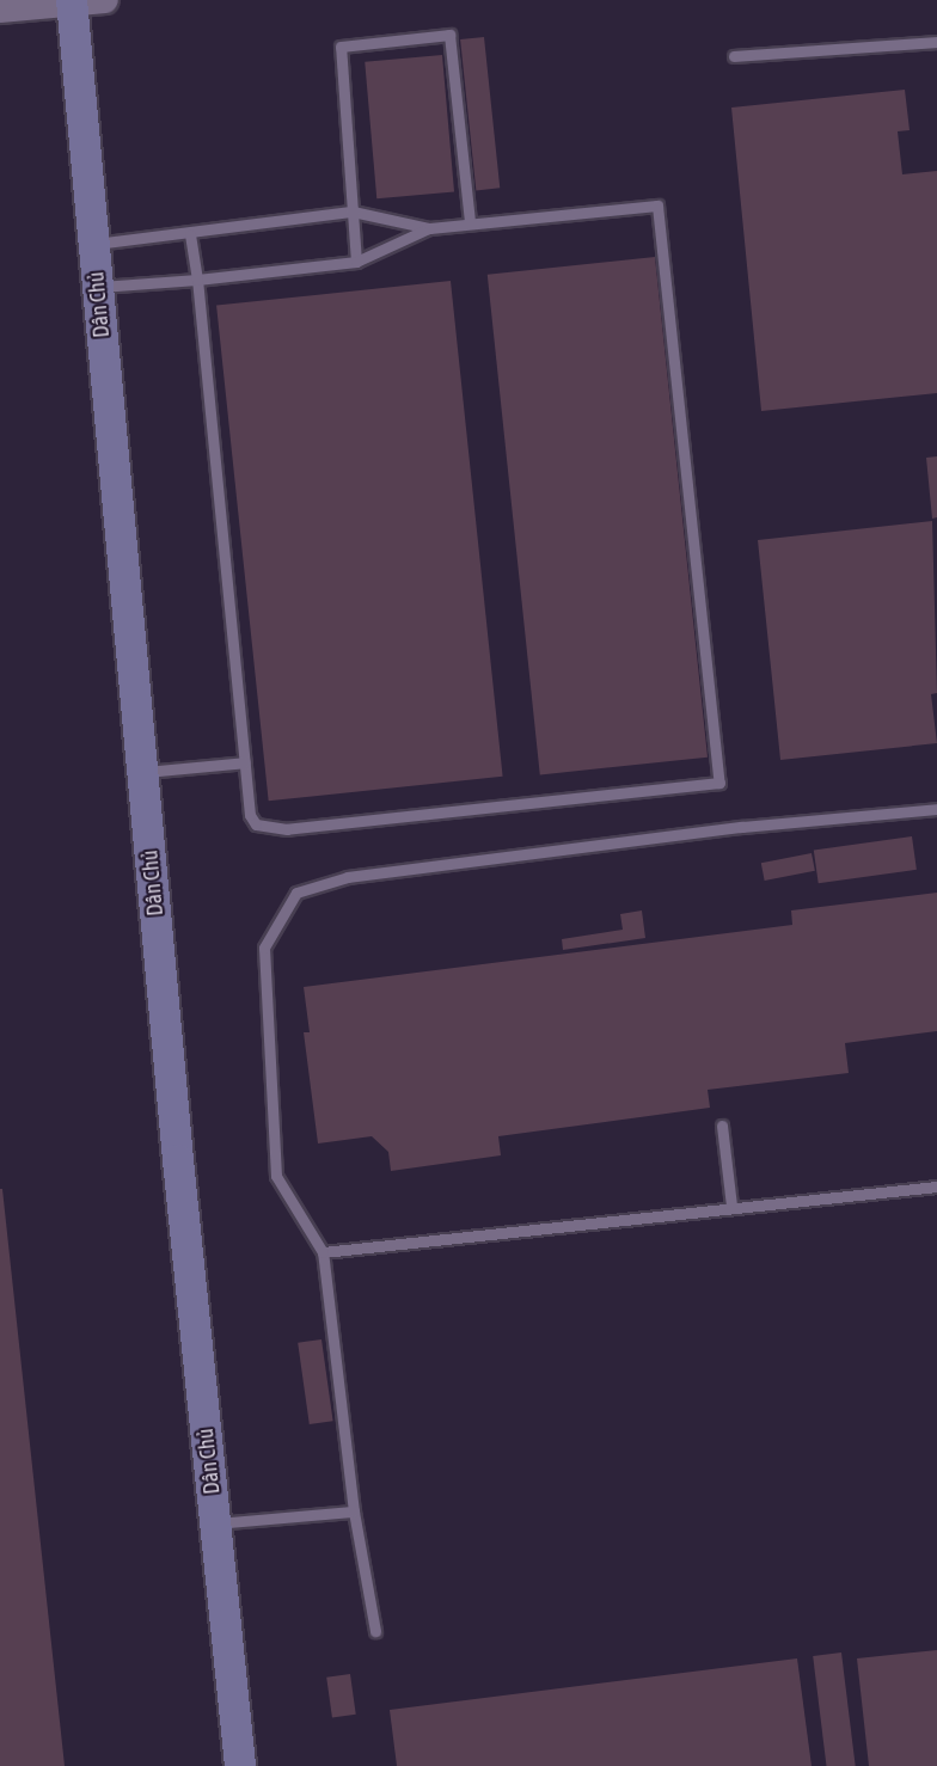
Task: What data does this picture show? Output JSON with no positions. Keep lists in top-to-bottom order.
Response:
{
  "streets": {
    "main road": ["Dân Chủ"]
  }
}
